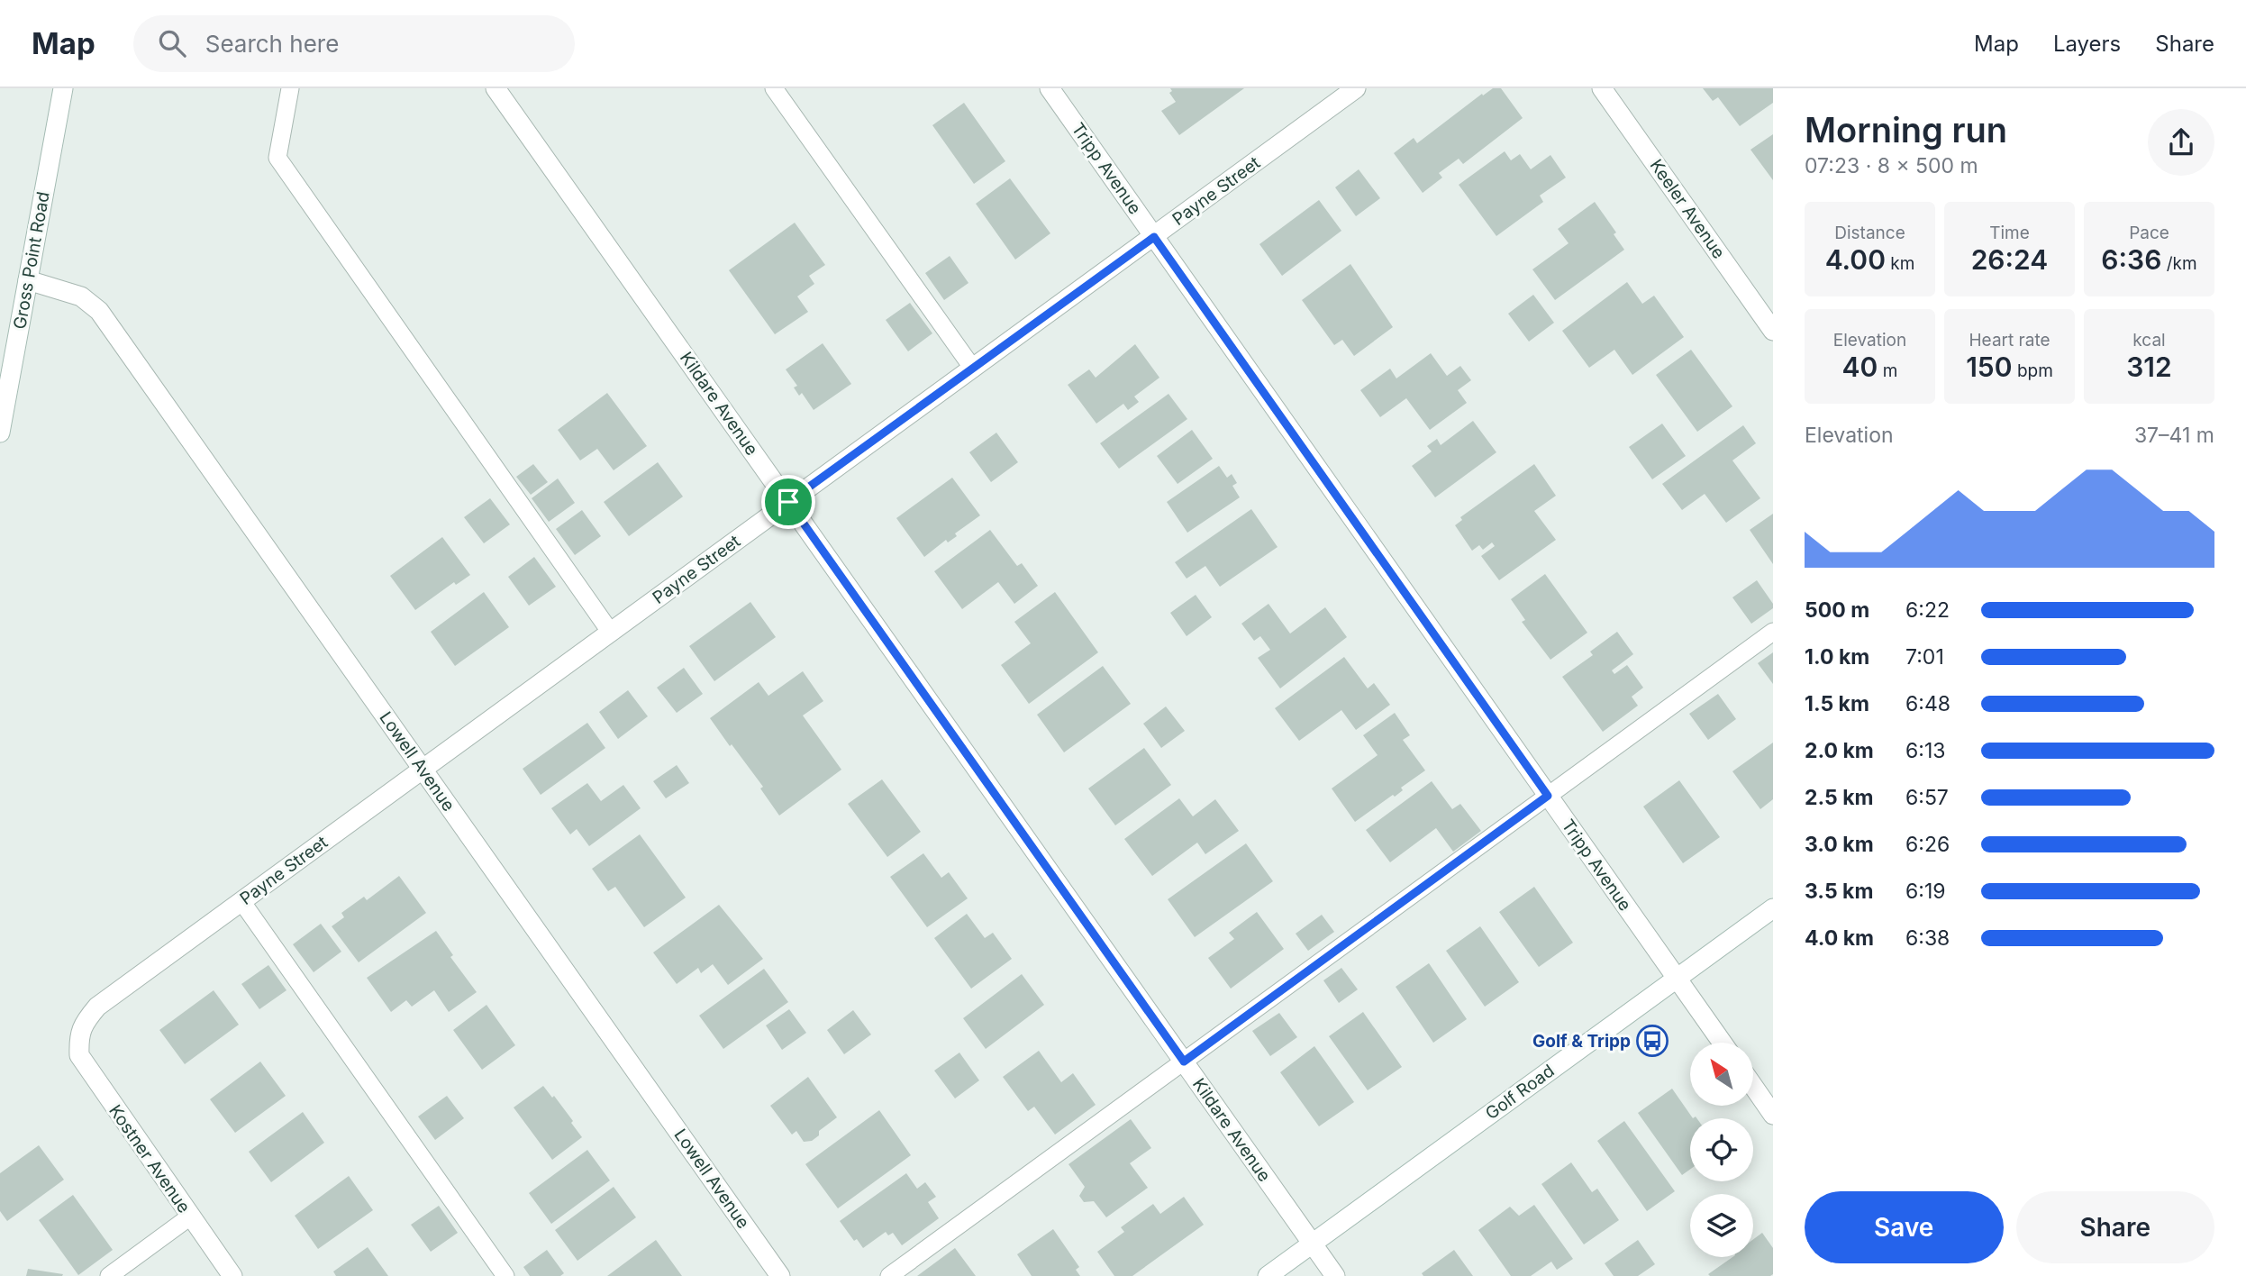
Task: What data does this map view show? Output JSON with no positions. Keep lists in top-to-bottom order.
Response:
{
  "streets": {
    "street": [
      "Tripp Avenue",
      "Payne Street",
      "Keeler Avenue",
      "Gross Point Road",
      "Kildare Avenue",
      "Lowell Avenue",
      "Golf Road",
      "Kostner Avenue"
    ]
  },
  "crossings": [
    ["Tripp Avenue", "Payne Street"],
    ["Tripp Avenue", "Golf Road"],
    ["Payne Street", "Kildare Avenue"],
    ["Payne Street", "Lowell Avenue"],
    ["Payne Street", "Kostner Avenue"],
    ["Gross Point Road", "Lowell Avenue"],
    ["Kildare Avenue", "Golf Road"]
  ],
  "places": {
    "bus stop": ["Golf & Tripp"]
  },
  "north": "top left",
  "page": {
    "header": "Map",
    "search": "Search here",
    "nav": ["Map", "Layers", "Share"],
    "heading": ["Morning run", "07:23 · 8 × 500 m"],
    "stats": [
      ["Distance", "4.00 km"],
      ["Time", "26:24"],
      ["Pace", "6:36 /km"],
      ["Elevation", "40 m"],
      ["Heart rate", "150 bpm"],
      ["kcal", "312"]
    ],
    "chart": ["Elevation", "37–41 m"],
    "list": [
      {
        "name": "500 m",
        "note": "6:22"
      },
      {
        "name": "1.0 km",
        "note": "7:01"
      },
      {
        "name": "1.5 km",
        "note": "6:48"
      },
      {
        "name": "2.0 km",
        "note": "6:13"
      },
      {
        "name": "2.5 km",
        "note": "6:57"
      },
      {
        "name": "3.0 km",
        "note": "6:26"
      },
      {
        "name": "3.5 km",
        "note": "6:19"
      },
      {
        "name": "4.0 km",
        "note": "6:38"
      }
    ],
    "buttons": ["Save", "Share"]
  }
}
